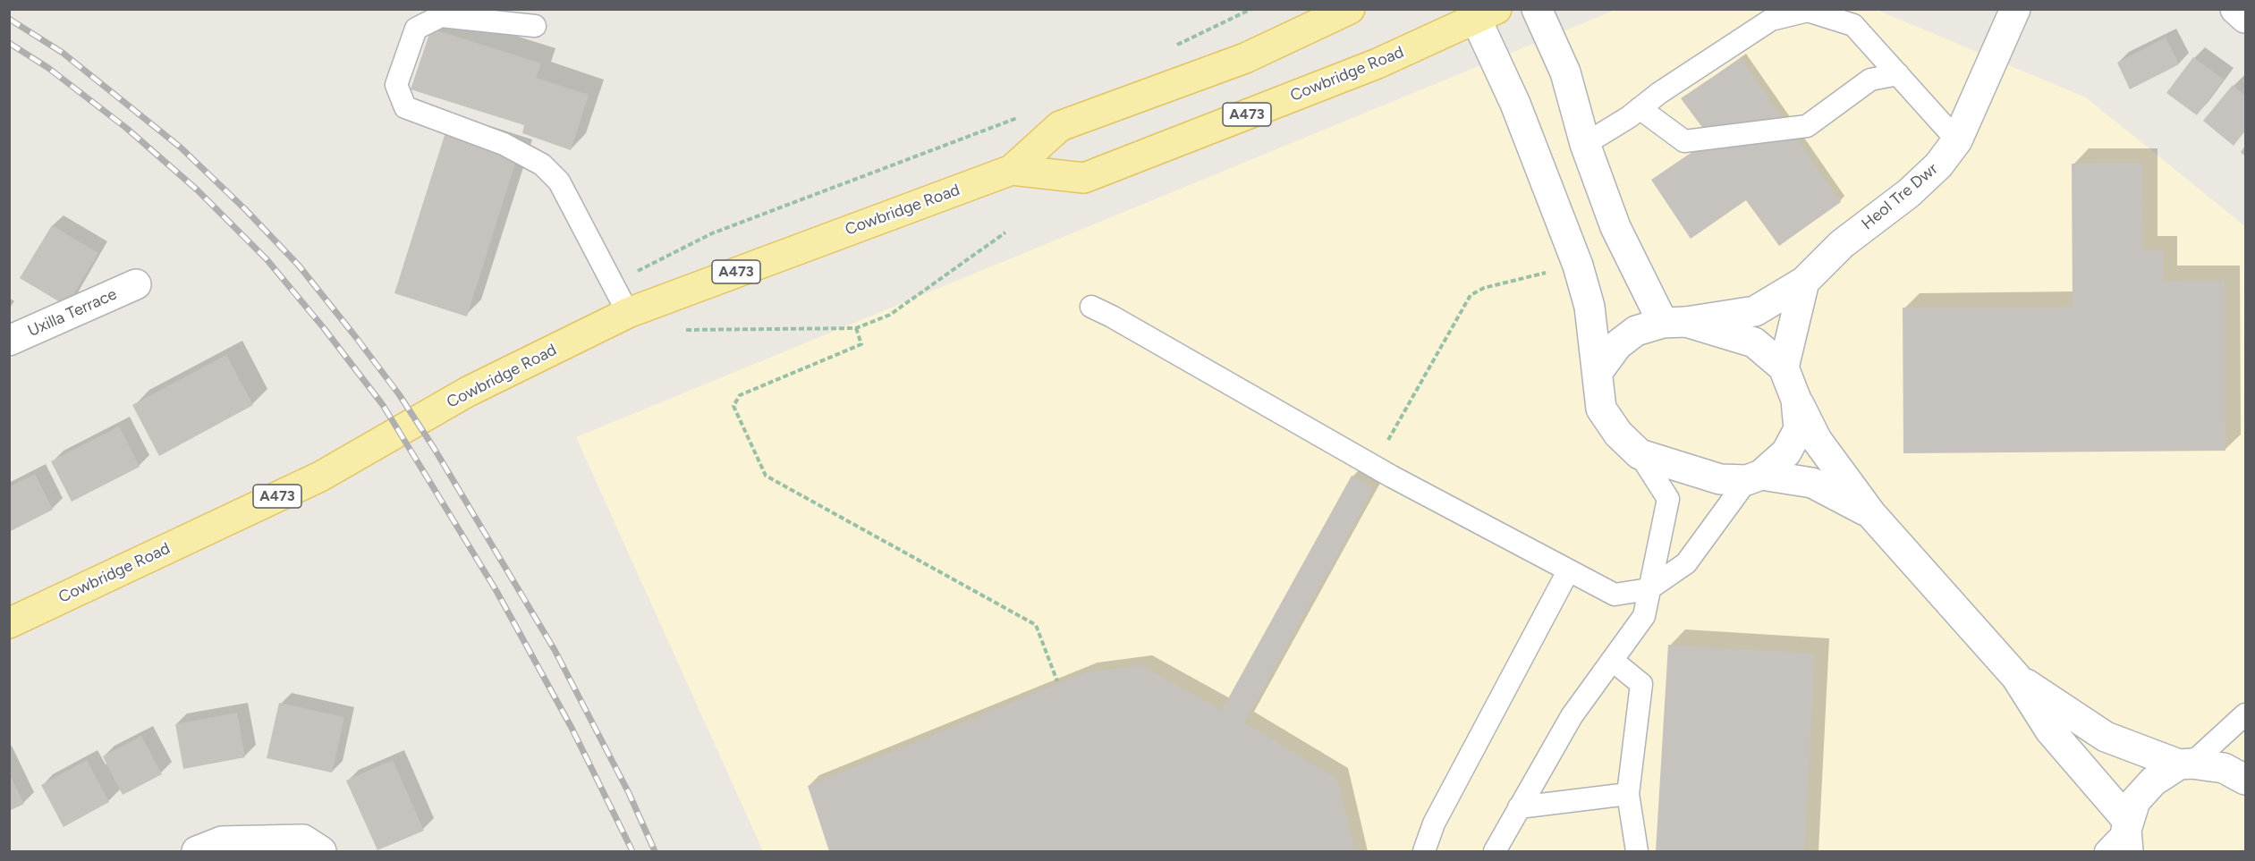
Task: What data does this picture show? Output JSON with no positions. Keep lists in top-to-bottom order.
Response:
{
  "streets": {
    "main road": ["Cowbridge Road", "A473"],
    "street": ["Heol Tre Dwr", "Uxilla Terrace"]
  }
}
